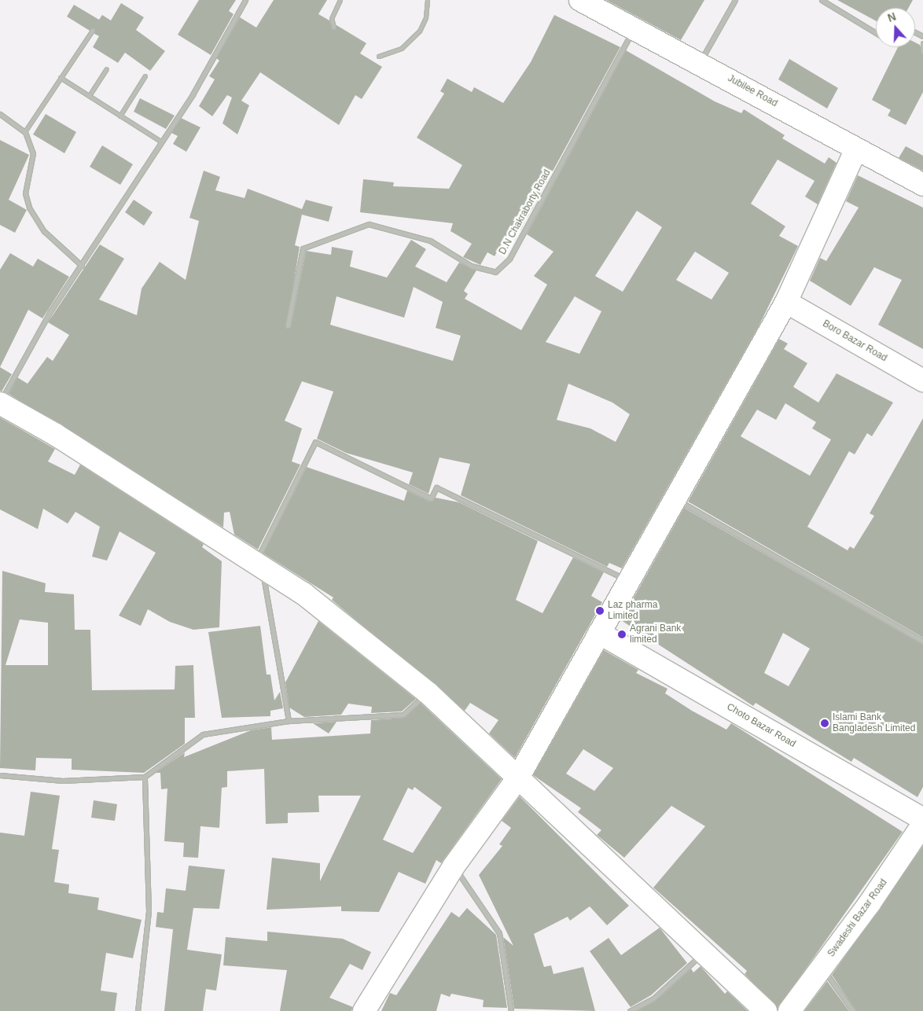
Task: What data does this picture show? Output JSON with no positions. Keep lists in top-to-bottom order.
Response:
{
  "streets": {
    "street": [
      "Jubilee Road",
      "D.N Chakraborty Road",
      "Boro Bazar Road",
      "Choto Bazar Road",
      "Swadeshi Bazar Road"
    ]
  },
  "crossings": [
    ["Jubilee Road", "D.N Chakraborty Road"]
  ],
  "places": ["Laz pharma Limited", "Agrani Bank limited", "Islami Bank Bangladesh Limited"],
  "north": "top"
}
